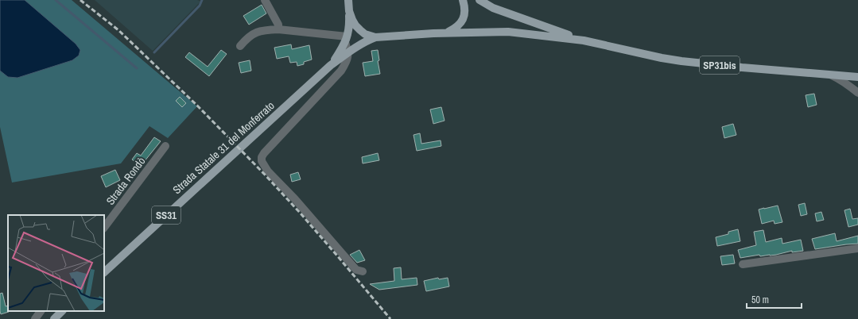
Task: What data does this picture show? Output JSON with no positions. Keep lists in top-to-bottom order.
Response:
{
  "streets": {
    "main road": ["SP31bis", "Strada Statale 31 del Monferrato", "SS31"],
    "street": ["Strada Rondò"]
  },
  "scale_bar": "50 m"
}
